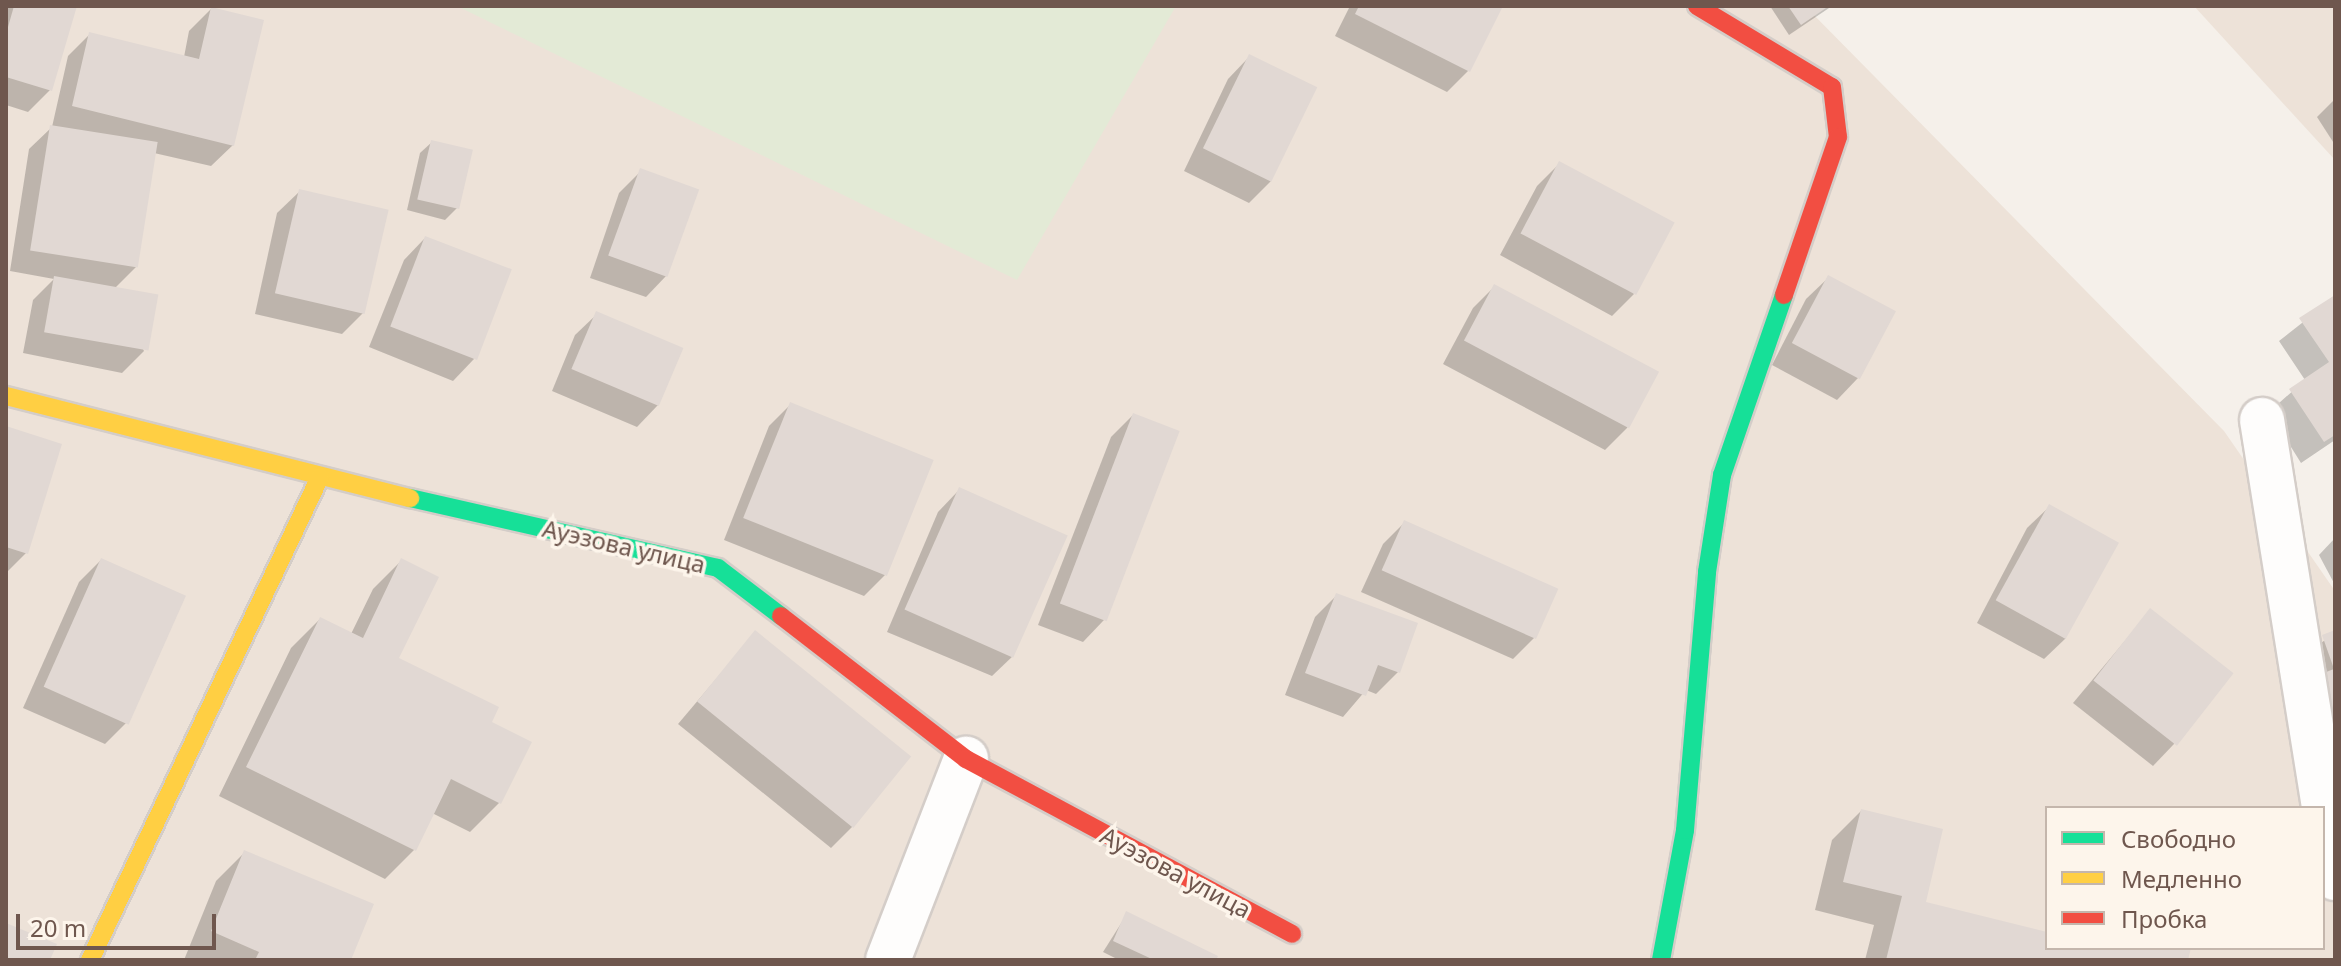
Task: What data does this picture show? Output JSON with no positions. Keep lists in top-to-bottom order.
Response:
{
  "streets": {
    "street": ["Ауэзова улица"]
  },
  "legend": ["Свободно", "Медленно", "Пробка"],
  "scale_bar": "20 m"
}
